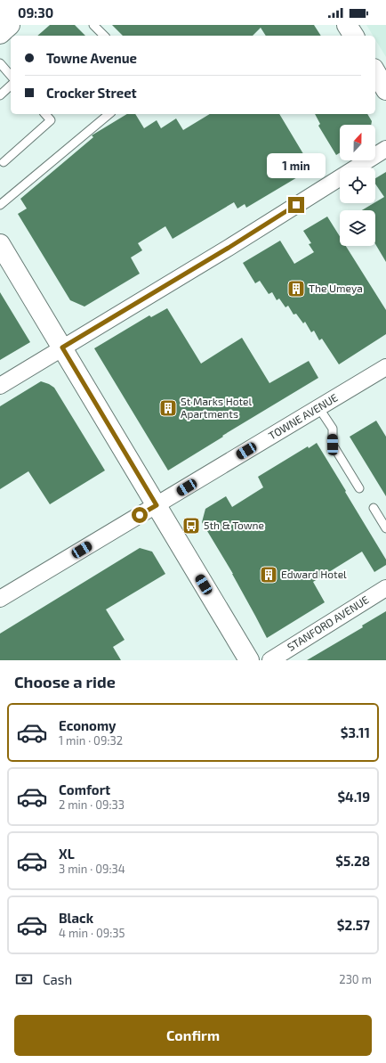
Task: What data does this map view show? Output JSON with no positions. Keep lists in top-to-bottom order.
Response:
{
  "streets": {
    "street": ["TOWNE AVENUE", "STANFORD AVENUE"]
  },
  "places": {
    "building": ["The Umeya", "St Marks Hotel Apartments", "Edward Hotel"],
    "bus stop": ["5th & Towne"]
  },
  "north": "top",
  "page": {
    "status": "09:30",
    "banner": ["Towne Avenue", "Crocker Street"],
    "bubble": "1 min",
    "heading": "Choose a ride",
    "list": [
      {
        "name": "Economy",
        "note": "1 min · 09:32",
        "value": "$3.11"
      },
      {
        "name": "Comfort",
        "note": "2 min · 09:33",
        "value": "$4.19"
      },
      {
        "name": "XL",
        "note": "3 min · 09:34",
        "value": "$5.28"
      },
      {
        "name": "Black",
        "note": "4 min · 09:35",
        "value": "$2.57"
      }
    ],
    "pay": ["Cash", "230 m"],
    "buttons": "Confirm"
  }
}
